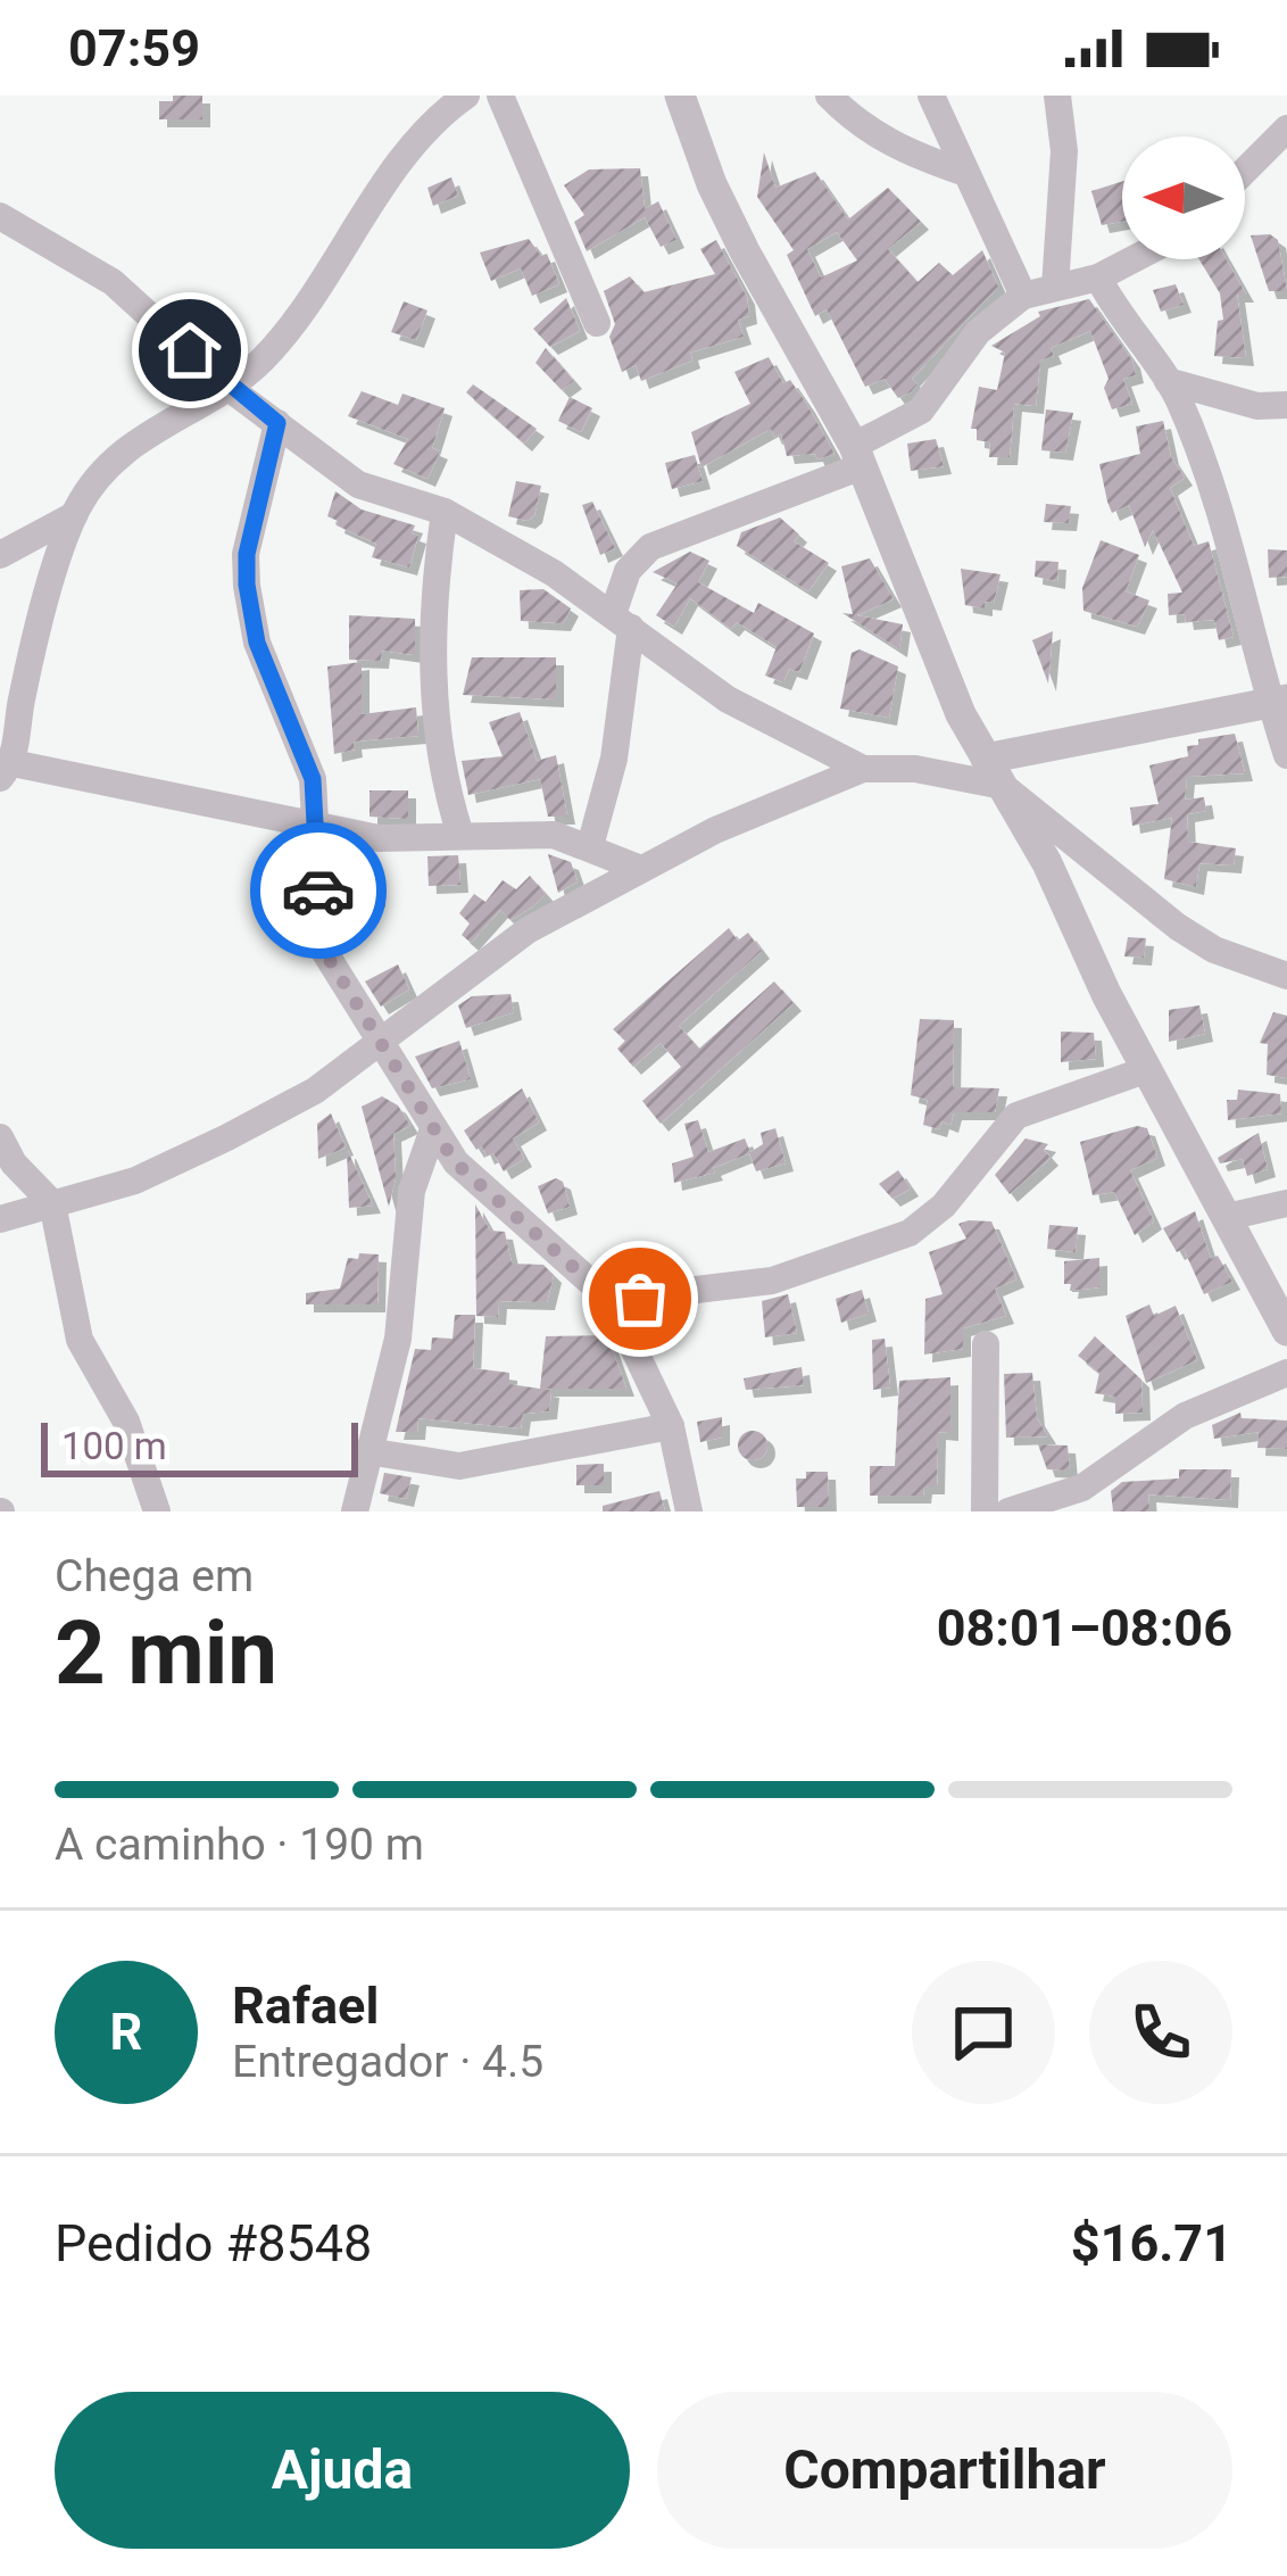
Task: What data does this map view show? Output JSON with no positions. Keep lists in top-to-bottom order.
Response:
{
  "scale_bar": "100 m",
  "north": "left",
  "page": {
    "status": "07:59",
    "scale": "100 m",
    "heading": ["2 min", "Chega em", "08:01–08:06"],
    "panel": [
      "Rafael",
      "Entregador · 4.5",
      "Pedido #8548",
      "$16.71"
    ],
    "bar": "A caminho · 190 m",
    "round": "R",
    "buttons": ["Ajuda", "Compartilhar"]
  }
}
